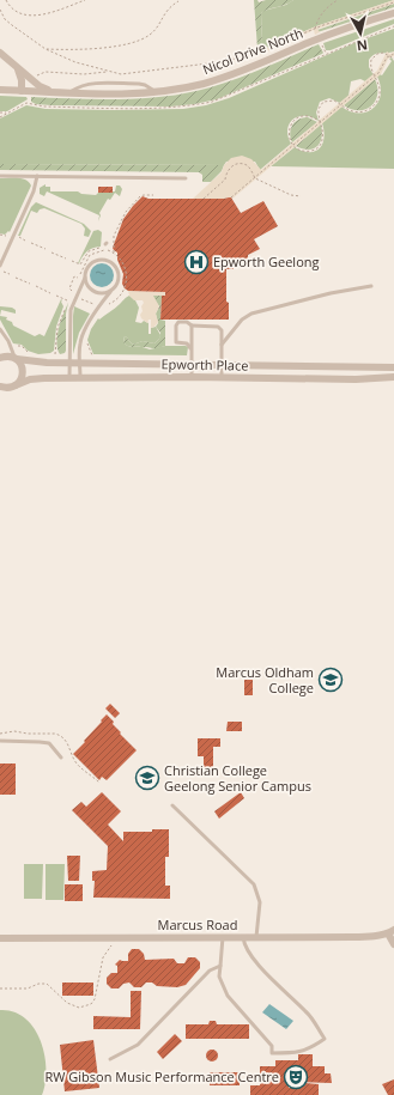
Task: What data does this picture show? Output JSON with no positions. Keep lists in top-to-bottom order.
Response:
{
  "streets": {
    "street": ["Nicol Drive North", "Epworth Place", "Marcus Road"]
  },
  "places": {
    "hospital": ["Epworth Geelong"],
    "school or university": ["Marcus Oldham College", "Christian College Geelong Senior Campus"],
    "theatre": ["RW Gibson Music Performance Centre"]
  },
  "north": "bottom"
}
